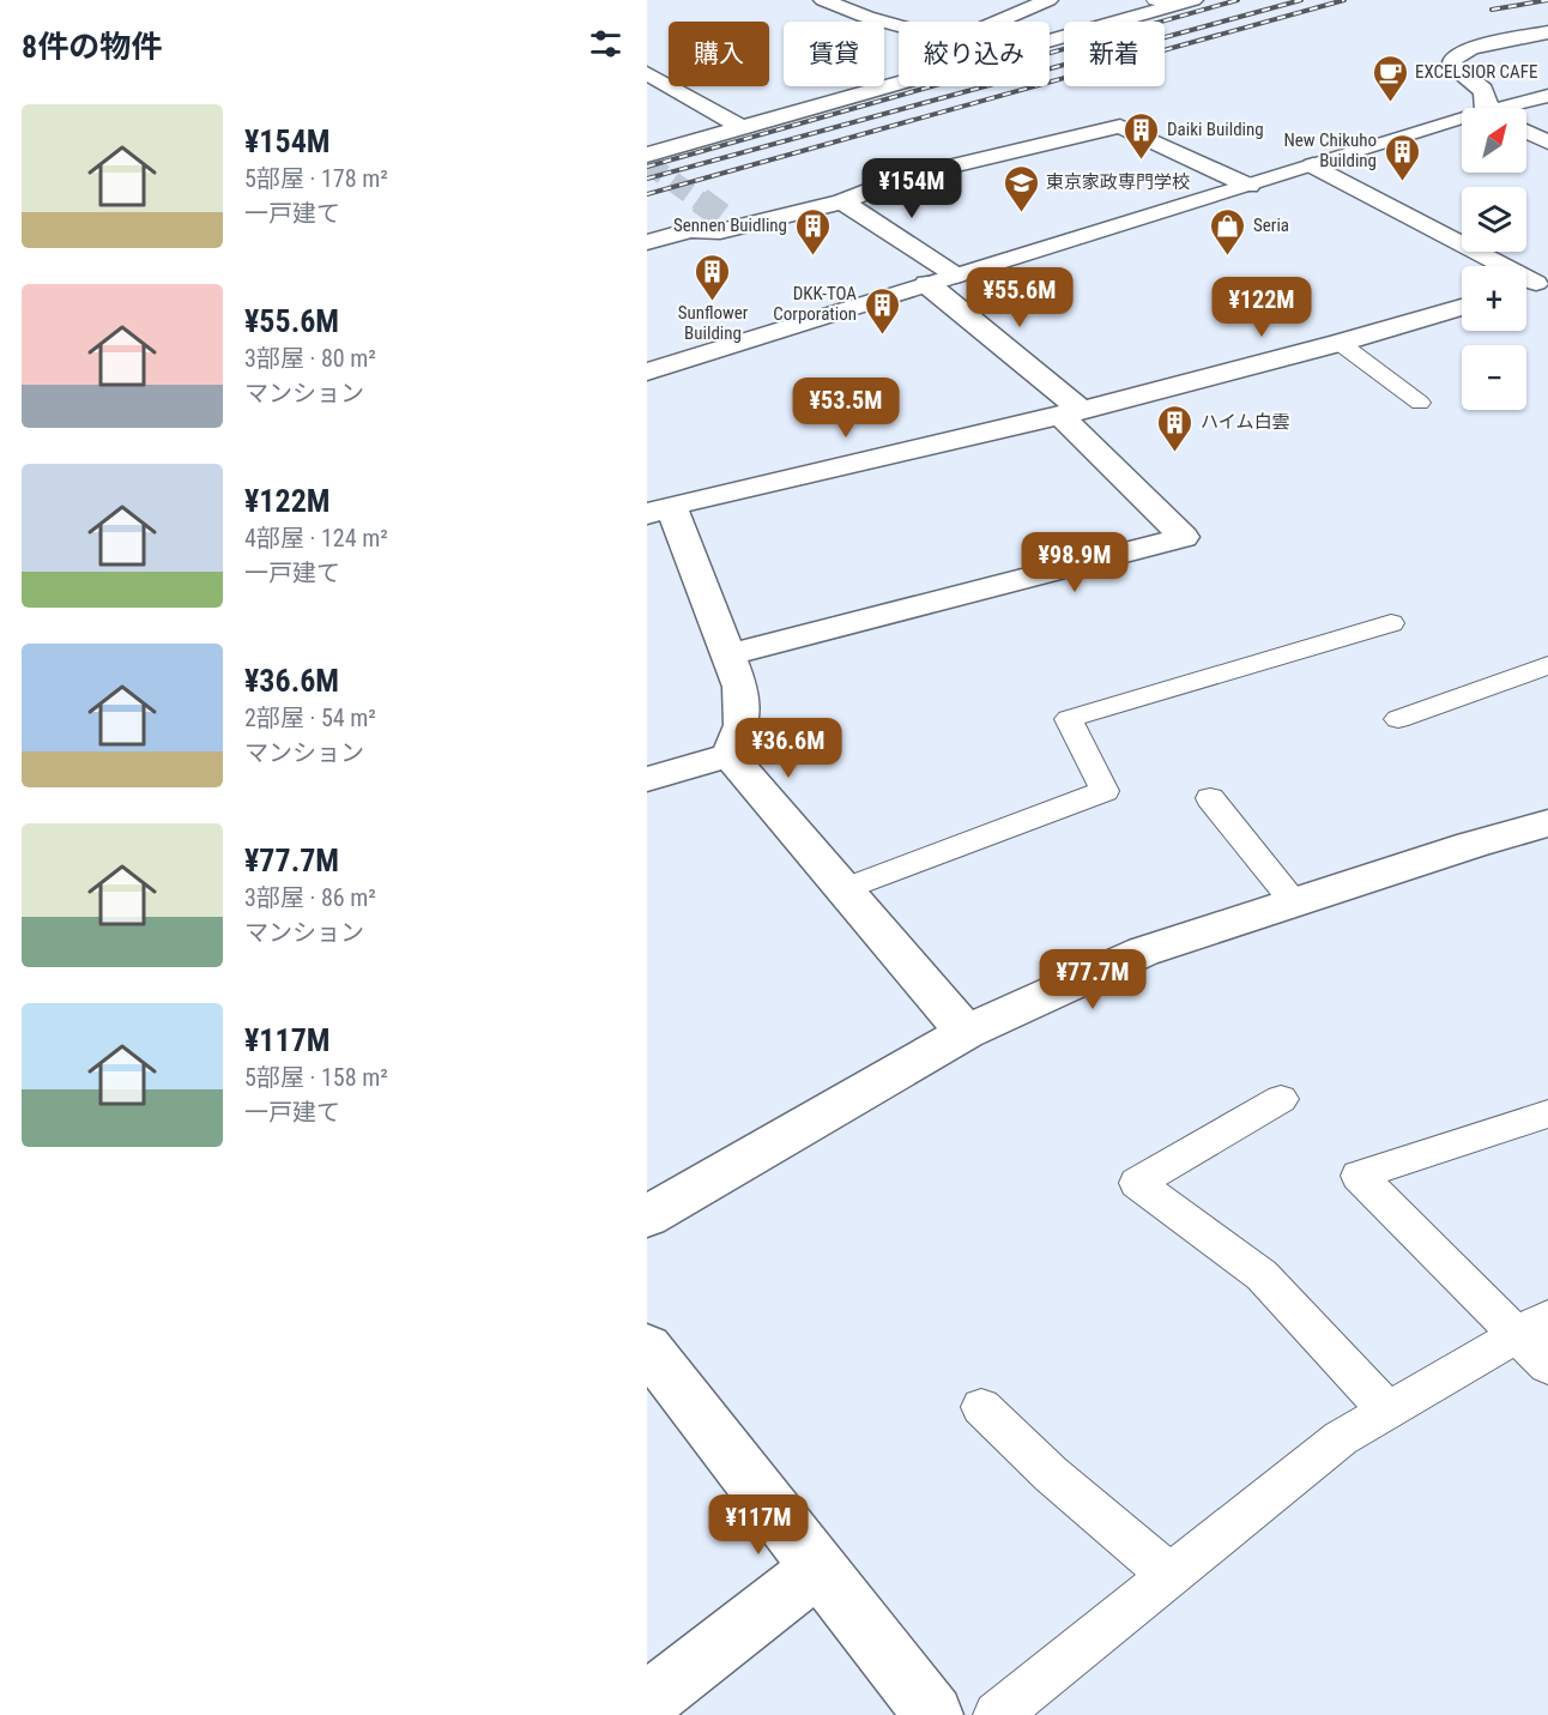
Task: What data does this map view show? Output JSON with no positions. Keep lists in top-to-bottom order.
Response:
{
  "places": {
    "cafe": ["EXCELSIOR CAFE"],
    "building": [
      "Daiki Building",
      "New Chikuho Building",
      "Sennen Buidling",
      "Sunflower Building",
      "DKK-TOA Corporation",
      "ハイム白雲"
    ],
    "school or university": ["東京家政専門学校"],
    "shop": ["Seria"]
  },
  "north": "top right",
  "page": {
    "heading": "8件の物件",
    "chip": [
      "購入",
      "賃貸",
      "絞り込み",
      "新着"
    ],
    "list": [
      {
        "name": "¥154M",
        "note": "5部屋 · 178 m² · 一戸建て"
      },
      {
        "name": "¥55.6M",
        "note": "3部屋 · 80 m² · マンション"
      },
      {
        "name": "¥122M",
        "note": "4部屋 · 124 m² · 一戸建て"
      },
      {
        "name": "¥36.6M",
        "note": "2部屋 · 54 m² · マンション"
      },
      {
        "name": "¥77.7M",
        "note": "3部屋 · 86 m² · マンション"
      },
      {
        "name": "¥117M",
        "note": "5部屋 · 158 m² · 一戸建て"
      }
    ],
    "map_buttons": ["+", "−"],
    "price": [
      "¥154M",
      "¥55.6M",
      "¥122M",
      "¥53.5M",
      "¥98.9M",
      "¥36.6M",
      "¥77.7M",
      "¥117M"
    ]
  }
}
